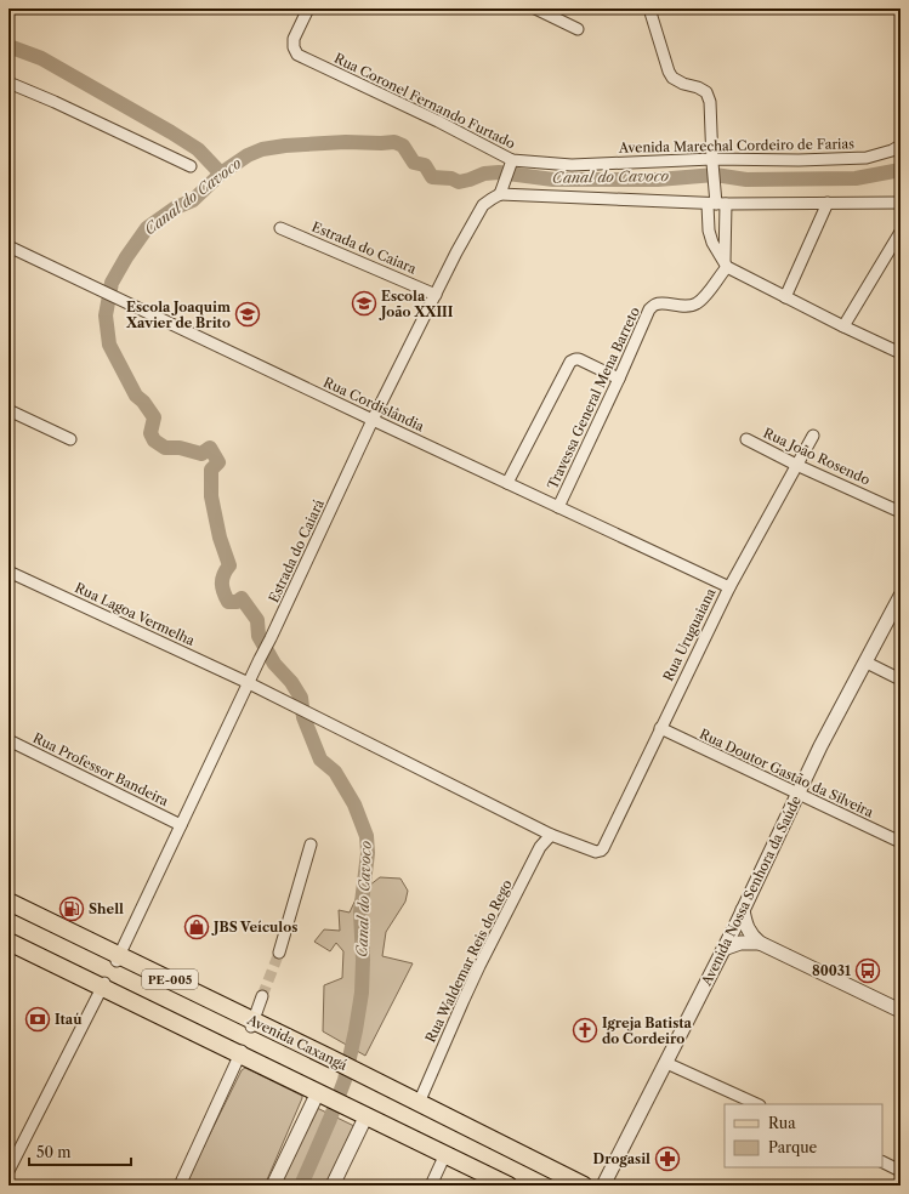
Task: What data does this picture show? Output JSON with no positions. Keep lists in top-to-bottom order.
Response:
{
  "streets": {
    "main road": ["PE-005", "Avenida Caxangá"],
    "street": [
      "Rua Coronel Fernando Furtado",
      "Avenida Marechal Cordeiro de Farias",
      "Estrada do Caiara",
      "Travessa General Mena Barreto",
      "Rua Cordislândia",
      "Rua João Rosendo",
      "Estrada do Caiará",
      "Rua Lagoa Vermelha",
      "Rua Uruguaiana",
      "Rua Professor Bandeira",
      "Rua Doutor Gastão da Silveira",
      "Avenida Nossa Senhora da Saúde",
      "Rua Waldemar Reis do Rego"
    ]
  },
  "crossings": [
    ["Rua Coronel Fernando Furtado", "Avenida Marechal Cordeiro de Farias"],
    ["Estrada do Caiara", "Estrada do Caiará"],
    ["Travessa General Mena Barreto", "Rua Cordislândia"],
    ["Rua Cordislândia", "Estrada do Caiará"],
    ["Rua Cordislândia", "Rua Uruguaiana"],
    ["Rua João Rosendo", "Rua Uruguaiana"],
    ["Estrada do Caiará", "Rua Lagoa Vermelha"],
    ["Estrada do Caiará", "Rua Professor Bandeira"],
    ["Estrada do Caiará", "Avenida Caxangá"],
    ["Rua Lagoa Vermelha", "Rua Uruguaiana"],
    ["Rua Lagoa Vermelha", "Rua Waldemar Reis do Rego"],
    ["Rua Uruguaiana", "Rua Doutor Gastão da Silveira"],
    ["Rua Uruguaiana", "Rua Waldemar Reis do Rego"],
    ["Rua Doutor Gastão da Silveira", "Avenida Nossa Senhora da Saúde"],
    ["Rua Waldemar Reis do Rego", "Avenida Caxangá"]
  ],
  "water": ["Canal do Cavoco"],
  "places": {
    "school or university": ["Escola João XXIII", "Escola Joaquim Xavier de Brito"],
    "fuel station": ["Shell"],
    "shop": ["JBS Veículos"],
    "bus stop": ["80031"],
    "bank": ["Itaú"],
    "church": ["Igreja Batista do Cordeiro"],
    "pharmacy": ["Drogasil"]
  },
  "legend": ["Rua", "Parque"],
  "scale_bar": "50 m"
}
